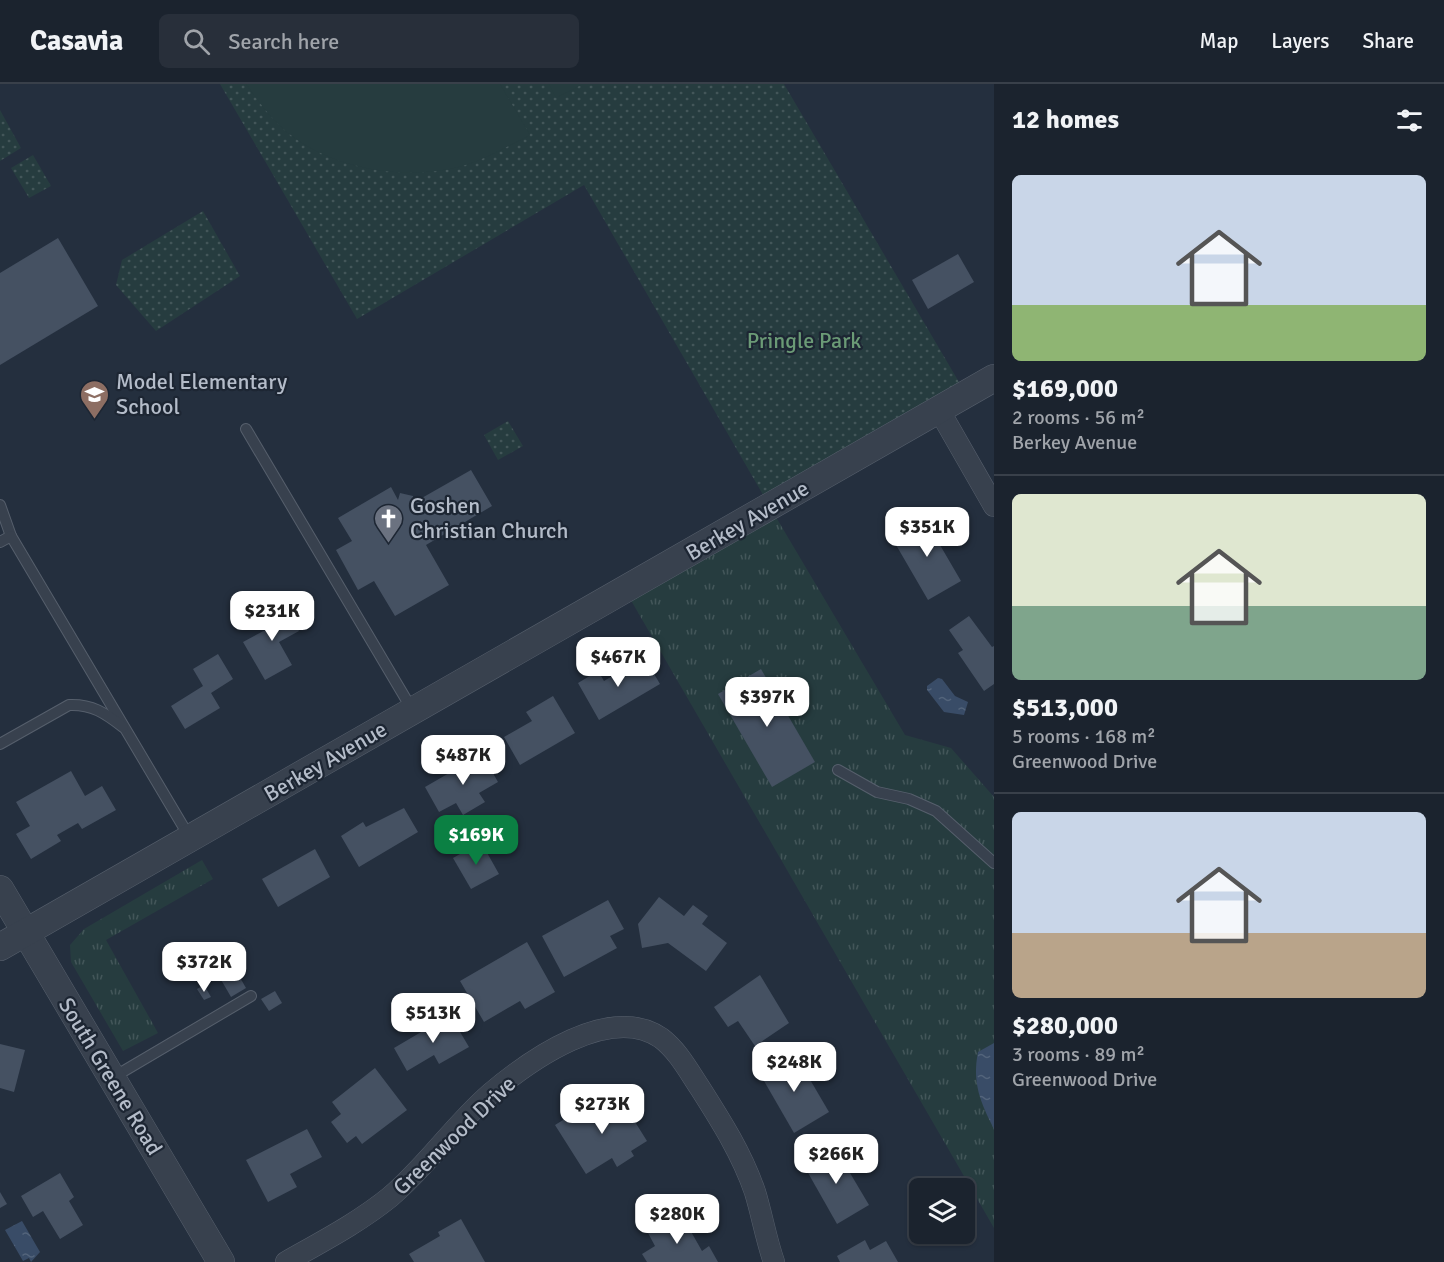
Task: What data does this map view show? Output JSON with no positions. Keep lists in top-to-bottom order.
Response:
{
  "streets": {
    "street": ["Berkey Avenue", "South Greene Road", "Greenwood Drive"]
  },
  "crossings": [
    ["Berkey Avenue", "South Greene Road"]
  ],
  "parks": ["Pringle Park"],
  "places": {
    "school or university": ["Model Elementary School"],
    "church": ["Goshen Christian Church"]
  },
  "page": {
    "header": "Casavia",
    "search": "Search here",
    "nav": ["Map", "Layers", "Share"],
    "heading": "12 homes",
    "list": [
      {
        "name": "$169,000",
        "note": "2 rooms · 56 m² · Berkey Avenue"
      },
      {
        "name": "$513,000",
        "note": "5 rooms · 168 m² · Greenwood Drive"
      },
      {
        "name": "$280,000",
        "note": "3 rooms · 89 m² · Greenwood Drive"
      }
    ],
    "price": [
      "$351K",
      "$231K",
      "$467K",
      "$397K",
      "$487K",
      "$169K",
      "$372K",
      "$513K",
      "$248K",
      "$273K",
      "$266K",
      "$280K"
    ]
  }
}
